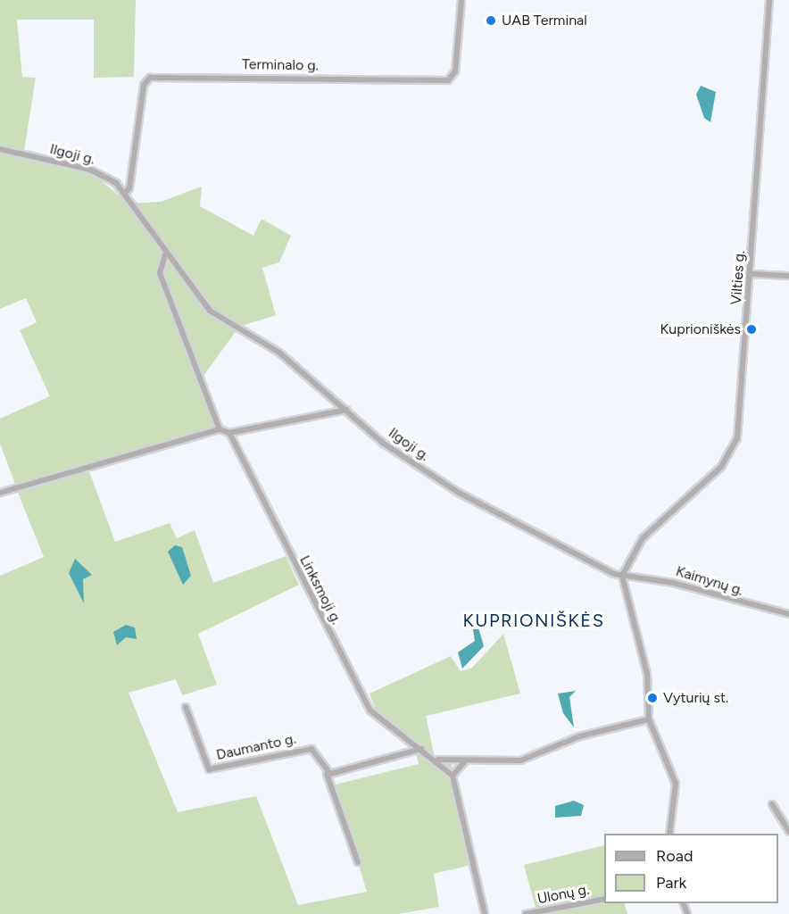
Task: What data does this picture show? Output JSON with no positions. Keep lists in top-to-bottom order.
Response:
{
  "streets": {
    "street": [
      "Terminalo g.",
      "Ilgoji g.",
      "Vilties g.",
      "Kaimynų g.",
      "Linksmoji g.",
      "Daumanto g.",
      "Ulonų g."
    ]
  },
  "crossings": [
    ["Terminalo g.", "Ilgoji g."],
    ["Ilgoji g.", "Vilties g."],
    ["Ilgoji g.", "Kaimynų g."],
    ["Vilties g.", "Kaimynų g."]
  ],
  "districts": ["KUPRIONIŠKĖS"],
  "places": ["UAB Terminal", "Kuprioniškės", "Vyturių st."],
  "legend": ["Road", "Park"]
}
